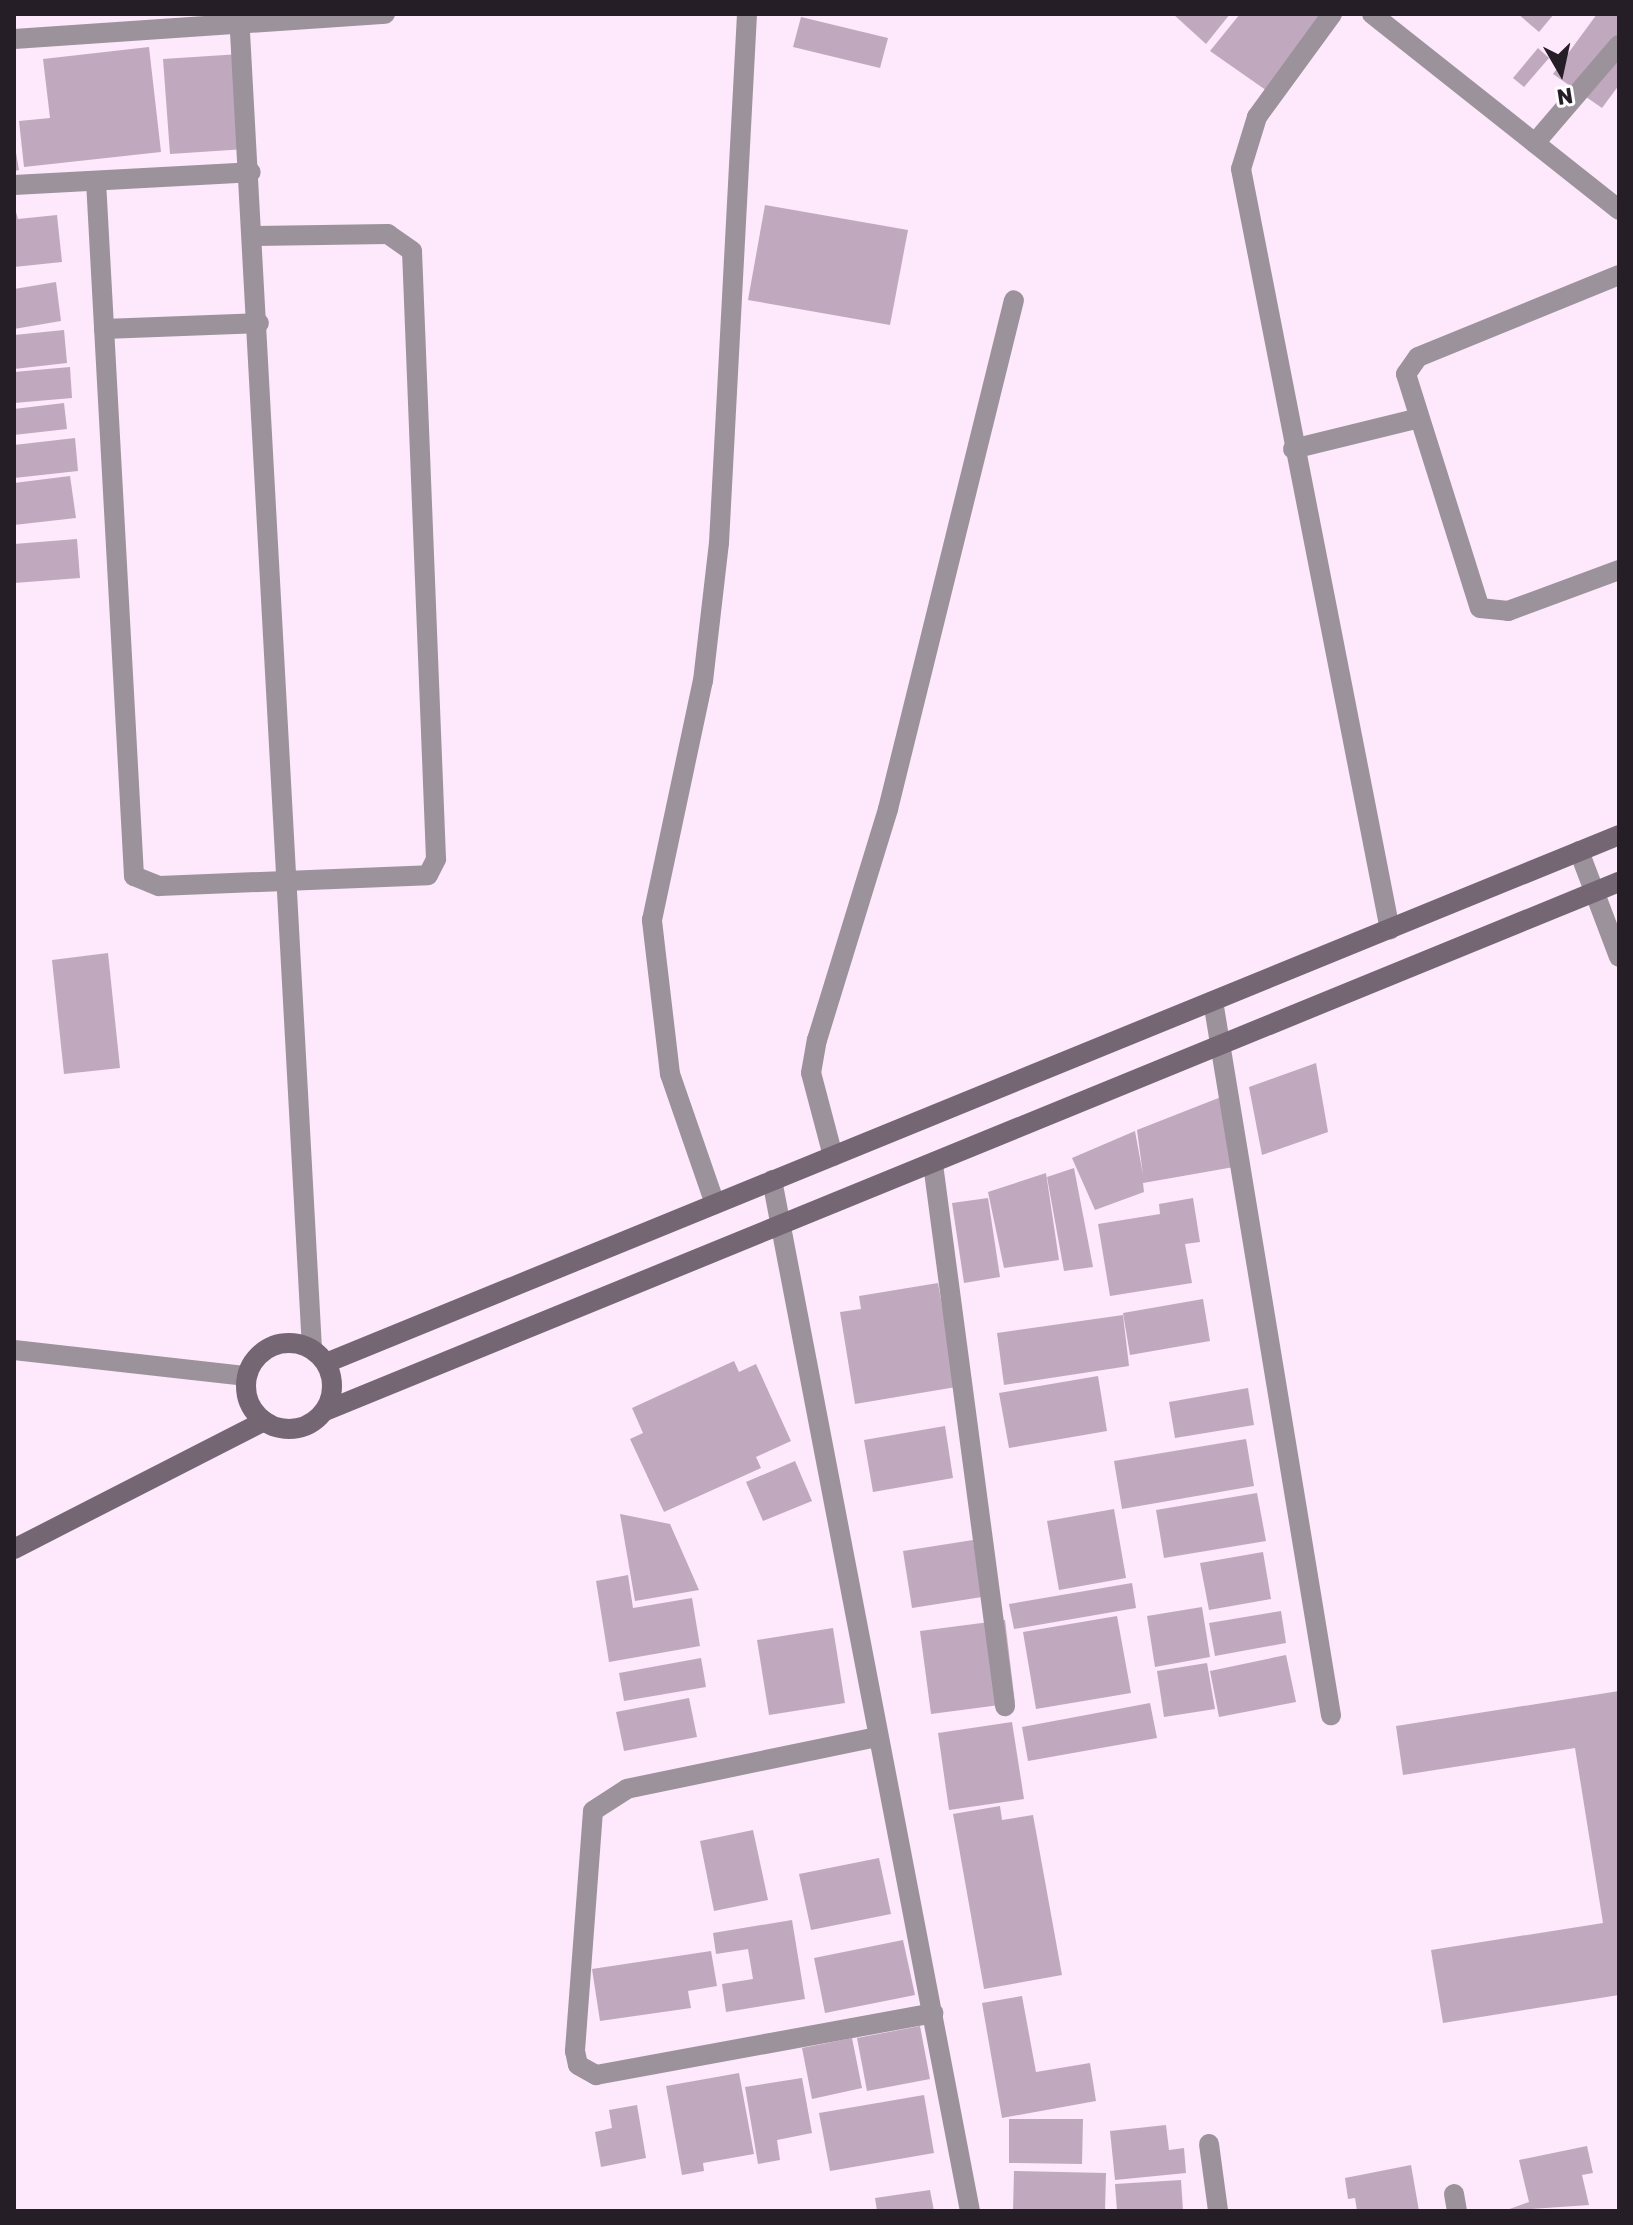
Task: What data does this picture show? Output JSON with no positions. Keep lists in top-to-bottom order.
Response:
{
  "north": "bottom"
}
